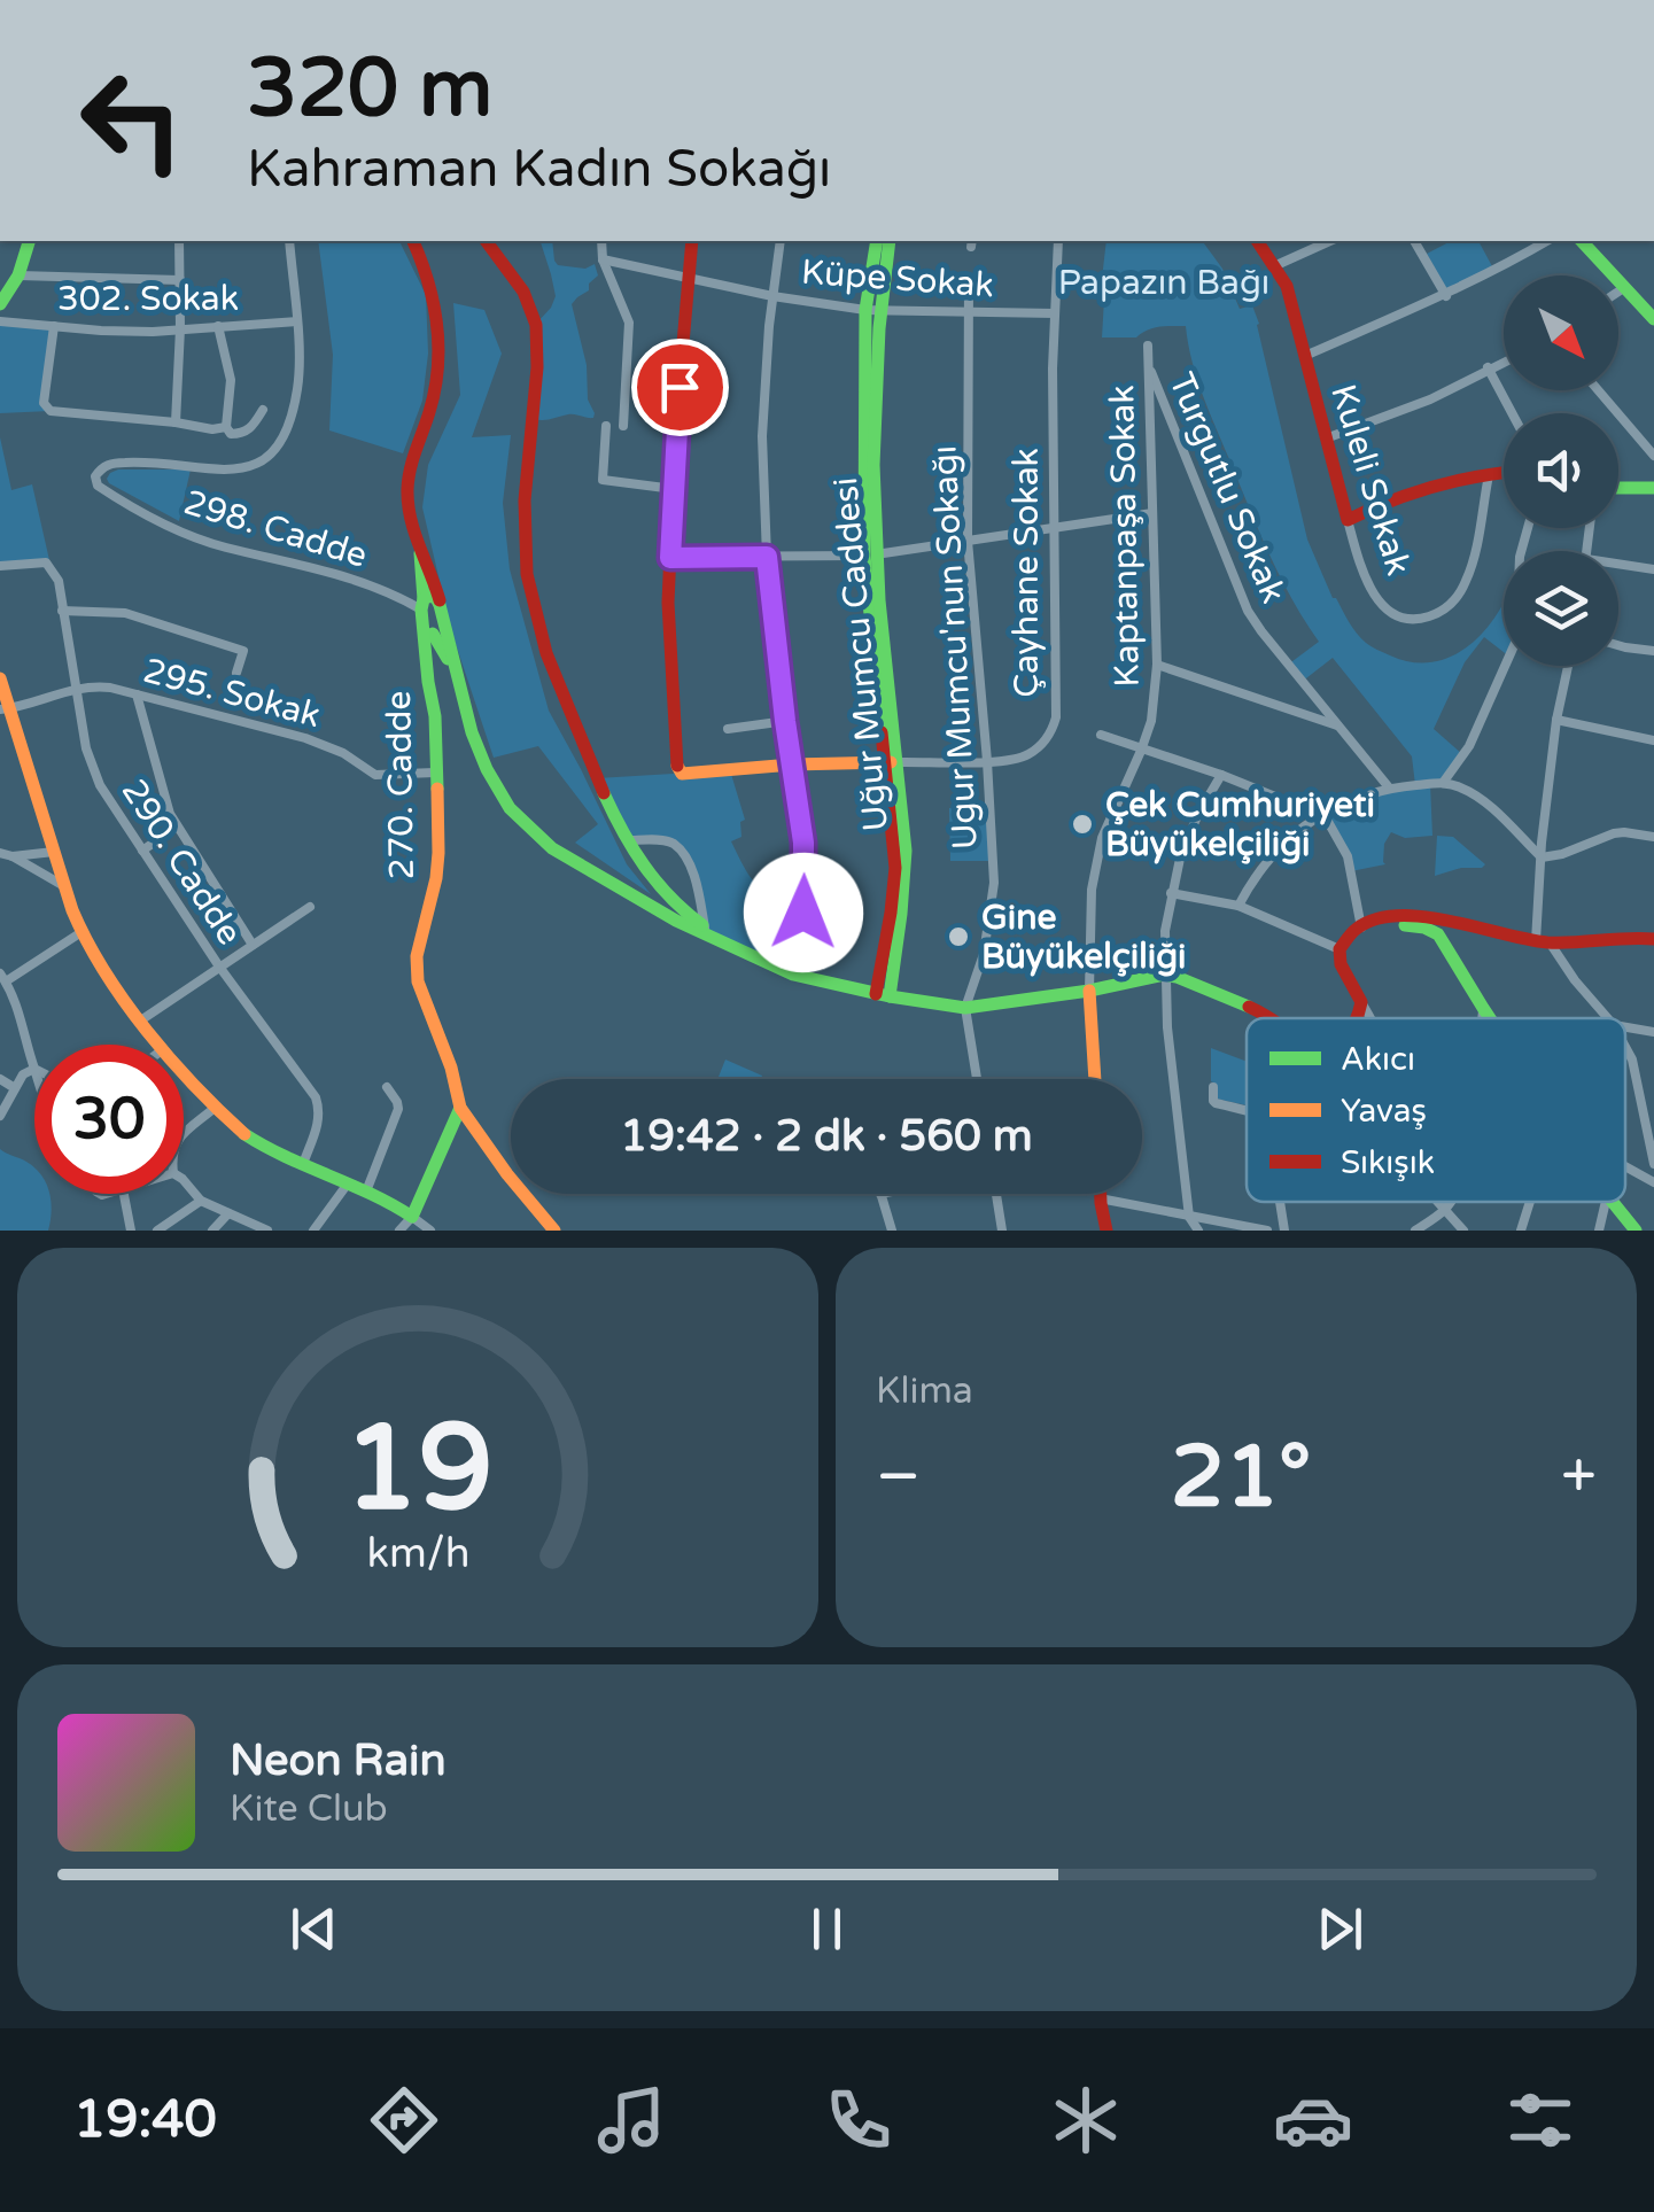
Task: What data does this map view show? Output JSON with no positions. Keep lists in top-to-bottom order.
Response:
{
  "streets": {
    "street": [
      "Küpe Sokak",
      "302. Sokak",
      "Kuleli Sokak",
      "Turgutlu Sokak",
      "298. Cadde",
      "Kaptanpaşa Sokak",
      "Çayhane Sokak",
      "Ugur Mumcu'nun Sokağı",
      "Uğur Mumcu Caddesi",
      "295. Sokak",
      "270. Cadde",
      "290. Cadde"
    ]
  },
  "crossings": [
    ["Küpe Sokak", "Çayhane Sokak"],
    ["Küpe Sokak", "Ugur Mumcu'nun Sokağı"],
    ["Küpe Sokak", "Uğur Mumcu Caddesi"],
    ["302. Sokak", "298. Cadde"],
    ["Turgutlu Sokak", "Kaptanpaşa Sokak"],
    ["298. Cadde", "270. Cadde"],
    ["Çayhane Sokak", "Ugur Mumcu'nun Sokağı"],
    ["Çayhane Sokak", "Uğur Mumcu Caddesi"],
    ["295. Sokak", "270. Cadde"],
    ["295. Sokak", "290. Cadde"]
  ],
  "parks": ["Papazın Bağı"],
  "places": ["Çek Cumhuriyeti Büyükelçiliği", "Gine Büyükelçiliği"],
  "legend": ["Akıcı", "Yavaş", "Sıkışık"],
  "north": "bottom right",
  "page": {
    "turn": ["320 m", "Kahraman Kadın Sokağı"],
    "limit": "30",
    "trip": "19:42 · 2 dk · 560 m",
    "tile": "Klima",
    "heat": ["−", "21°", "+"],
    "song": ["Neon Rain", "Kite Club"],
    "tabs": "19:40",
    "gauge": ["19", "km/h"]
  }
}
